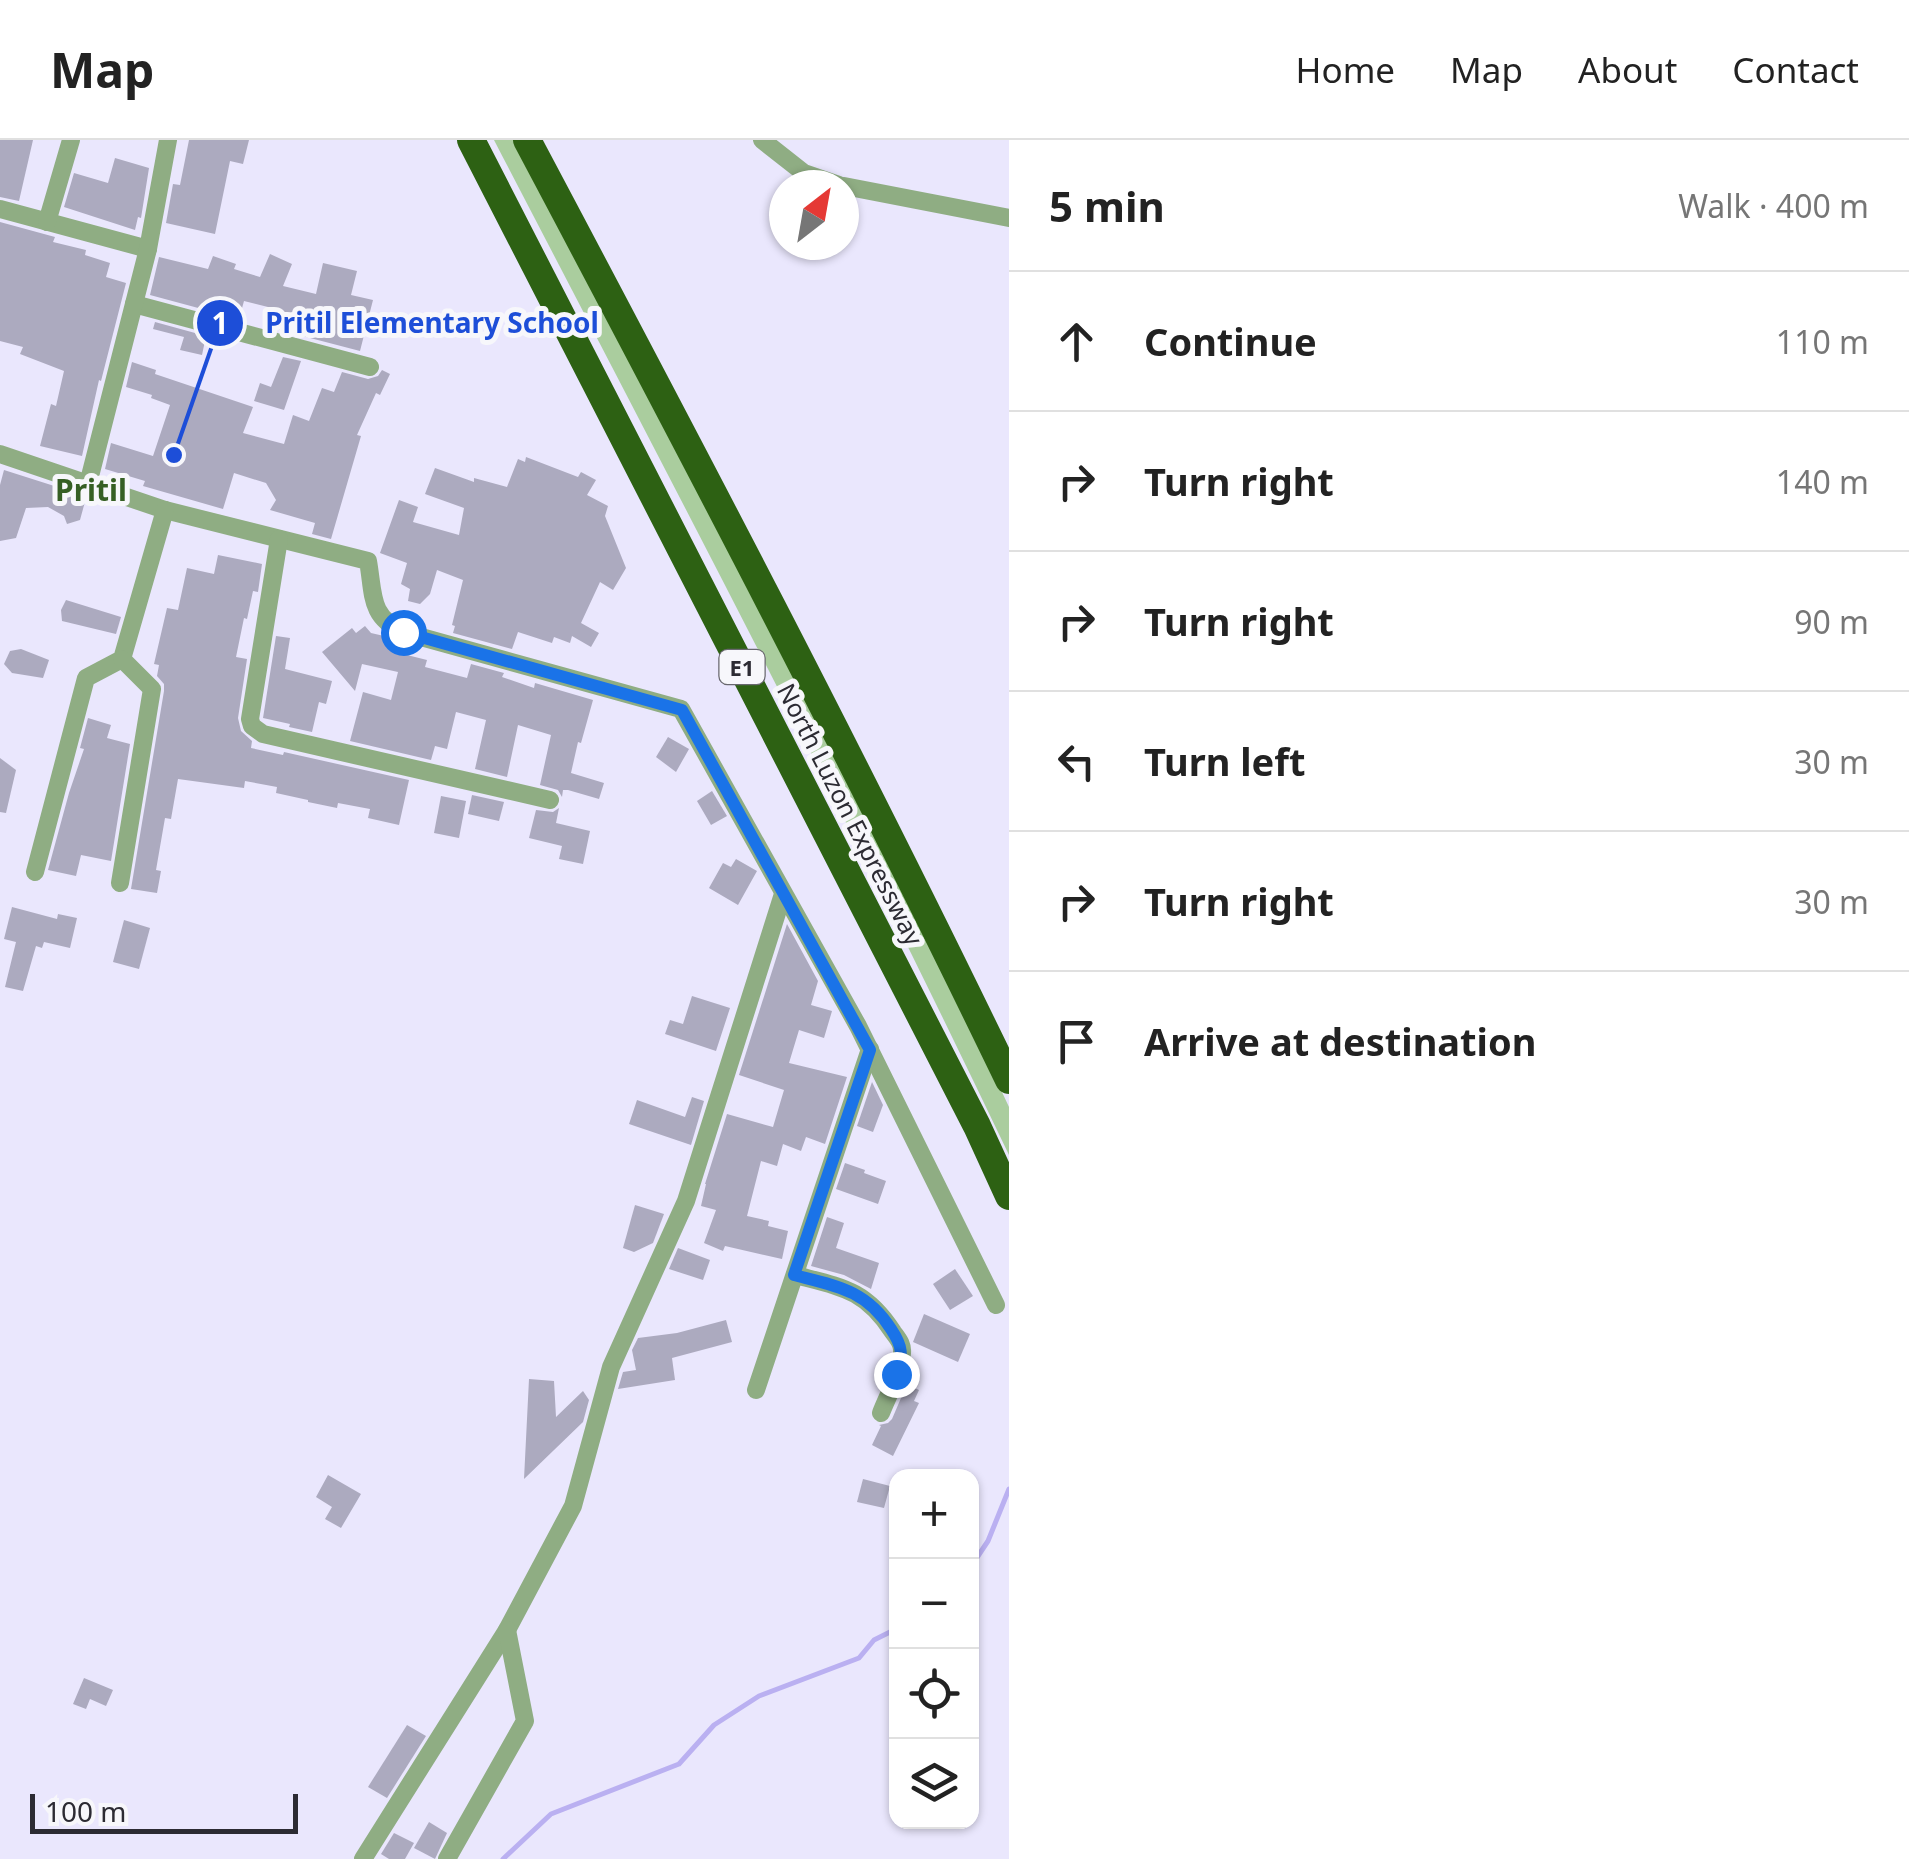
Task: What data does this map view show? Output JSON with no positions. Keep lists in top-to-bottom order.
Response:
{
  "streets": {
    "highway": ["E1", "North Luzon Expressway"]
  },
  "districts": ["Pritil"],
  "places": ["Pritil Elementary School"],
  "scale_bar": "100 m",
  "north": "top right",
  "page": {
    "header": "Map",
    "nav": [
      "Home",
      "Map",
      "About",
      "Contact"
    ],
    "heading": ["5 min", "Walk · 400 m"],
    "list": [
      ["Continue", "110 m"],
      ["Turn right", "140 m"],
      ["Turn right", "90 m"],
      ["Turn left", "30 m"],
      ["Turn right", "30 m"],
      "Arrive at destination"
    ],
    "map_buttons": ["+", "−"],
    "scale": "100 m"
  }
}
